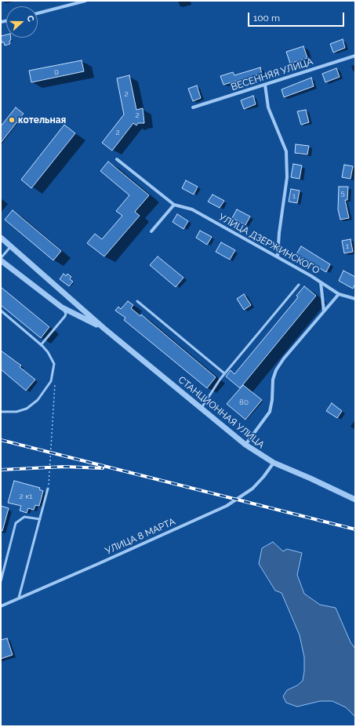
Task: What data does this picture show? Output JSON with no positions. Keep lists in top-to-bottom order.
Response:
{
  "streets": {
    "street": [
      "ВЕСЕННЯЯ УЛИЦА",
      "УЛИЦА ДЗЕРЖИНСКОГО",
      "СТАНЦИОННАЯ УЛИЦА",
      "УЛИЦА 8 МАРТА"
    ]
  },
  "crossings": [
    ["СТАНЦИОННАЯ УЛИЦА", "УЛИЦА 8 МАРТА"]
  ],
  "places": ["котельная"],
  "house_numbers": [
    "9",
    "2",
    "2",
    "2",
    "5",
    "1",
    "1",
    "80",
    "2 к1"
  ],
  "scale_bar": "100 m",
  "north": "right"
}
